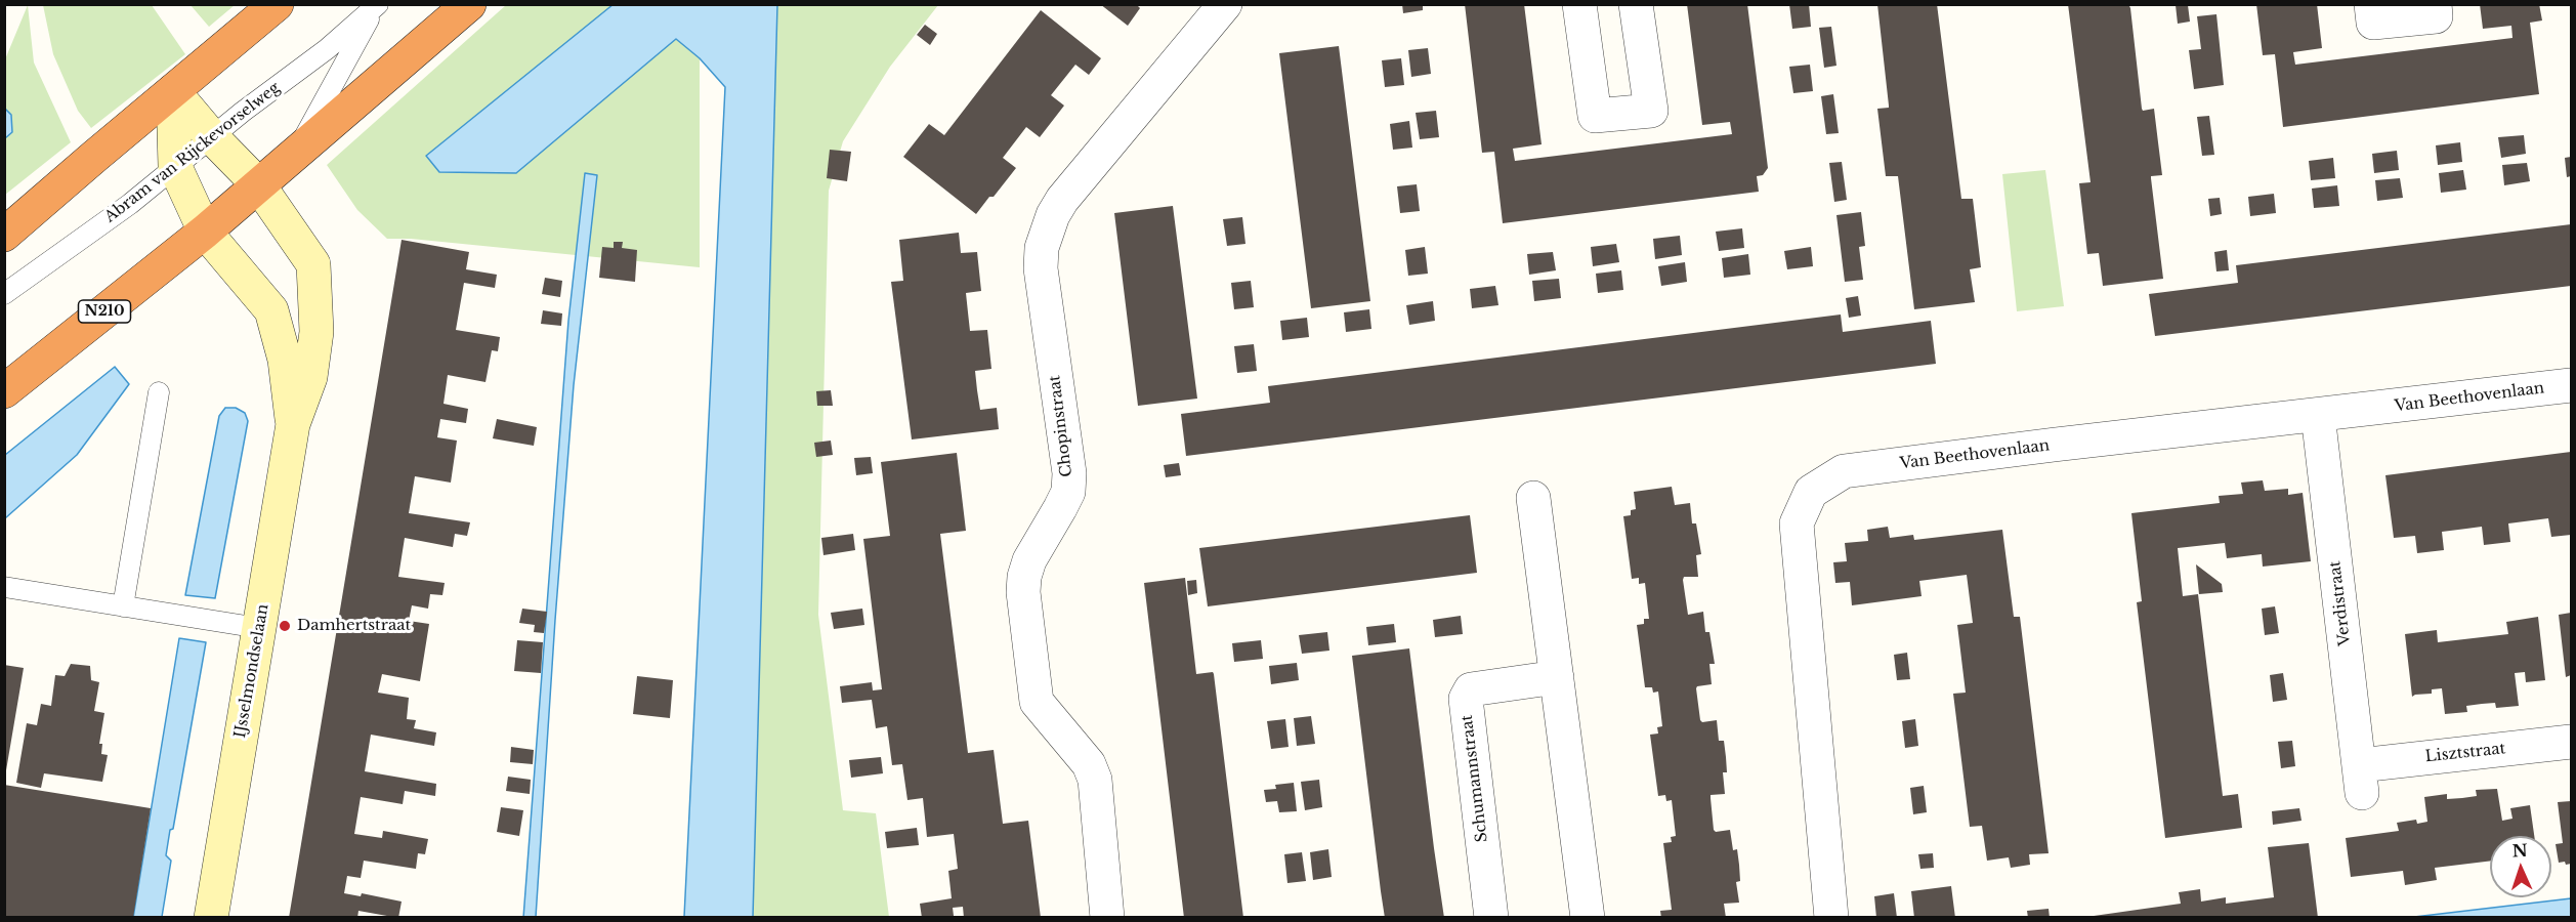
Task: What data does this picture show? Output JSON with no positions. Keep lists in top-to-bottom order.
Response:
{
  "streets": {
    "highway": ["Abram van Rijckevorselweg", "N210"],
    "street": [
      "Van Beethovenlaan",
      "Chopinstraat",
      "Verdistraat",
      "IJsselmondselaan",
      "Lisztstraat",
      "Schumannstraat"
    ]
  },
  "crossings": [
    ["Abram van Rijckevorselweg", "IJsselmondselaan"],
    ["Van Beethovenlaan", "Verdistraat"],
    ["Verdistraat", "Lisztstraat"]
  ],
  "places": ["Damhertstraat"],
  "north": "top"
}
